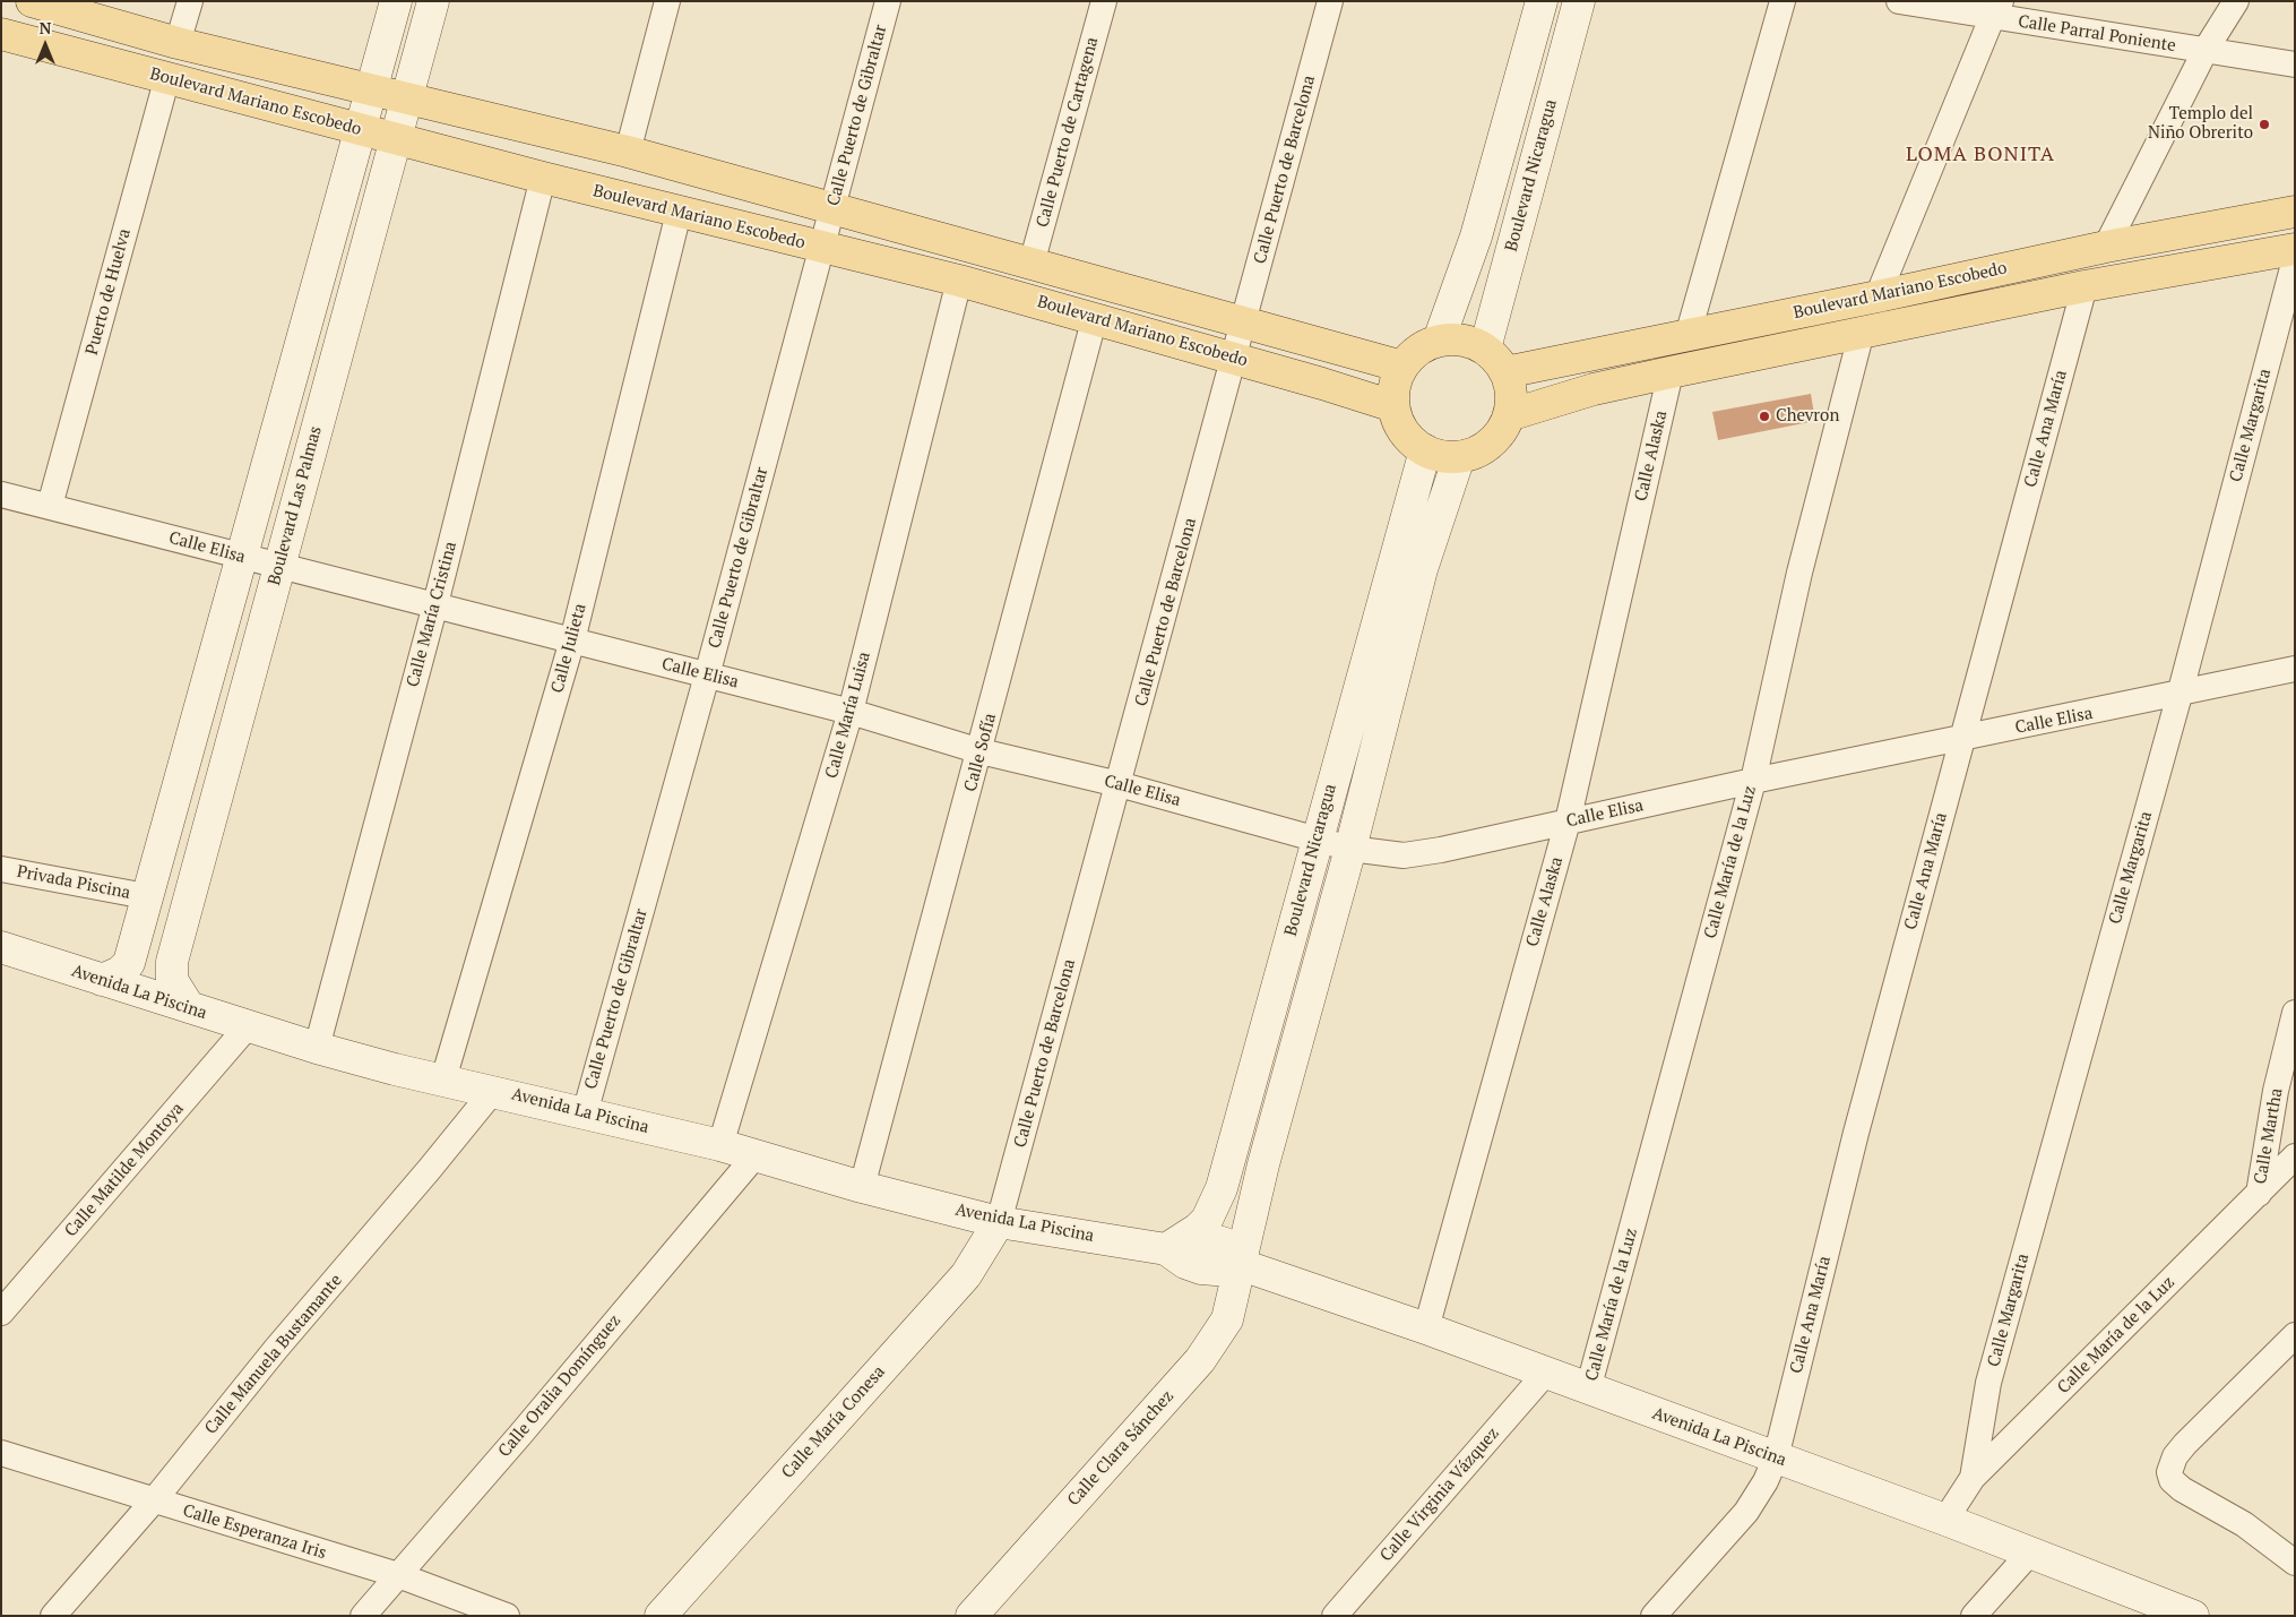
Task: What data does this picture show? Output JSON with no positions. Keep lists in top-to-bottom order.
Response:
{
  "streets": {
    "main road": ["Boulevard Mariano Escobedo"],
    "street": [
      "Calle Parral Poniente",
      "Calle Puerto de Gibraltar",
      "Calle Puerto de Cartagena",
      "Calle Puerto de Barcelona",
      "Boulevard Nicaragua",
      "Puerto de Huelva",
      "Calle Margarita",
      "Calle Ana María",
      "Calle Alaska",
      "Boulevard Las Palmas",
      "Calle Elisa",
      "Calle María Cristina",
      "Calle Julieta",
      "Calle María Luisa",
      "Calle Sofía",
      "Calle María de la Luz",
      "Privada Piscina",
      "Avenida La Piscina",
      "Calle Martha",
      "Calle Matilde Montoya",
      "Calle Manuela Bustamante",
      "Calle Oralia Domínguez",
      "Calle María Conesa",
      "Calle Clara Sánchez",
      "Calle Virginia Vázquez",
      "Calle Esperanza Iris"
    ]
  },
  "crossings": [
    ["Boulevard Mariano Escobedo", "Calle Puerto de Gibraltar"],
    ["Boulevard Mariano Escobedo", "Calle Puerto de Cartagena"],
    ["Boulevard Mariano Escobedo", "Calle Puerto de Barcelona"],
    ["Boulevard Mariano Escobedo", "Boulevard Nicaragua"],
    ["Boulevard Mariano Escobedo", "Puerto de Huelva"],
    ["Boulevard Mariano Escobedo", "Calle Ana María"],
    ["Boulevard Mariano Escobedo", "Calle Alaska"],
    ["Boulevard Mariano Escobedo", "Boulevard Las Palmas"],
    ["Boulevard Mariano Escobedo", "Calle María Cristina"],
    ["Boulevard Mariano Escobedo", "Calle Julieta"],
    ["Boulevard Mariano Escobedo", "Calle María Luisa"],
    ["Boulevard Mariano Escobedo", "Calle Sofía"],
    ["Boulevard Mariano Escobedo", "Calle María de la Luz"],
    ["Calle Puerto de Gibraltar", "Calle Elisa"],
    ["Calle Puerto de Gibraltar", "Avenida La Piscina"],
    ["Calle Puerto de Barcelona", "Calle Elisa"],
    ["Calle Puerto de Barcelona", "Avenida La Piscina"],
    ["Calle Puerto de Barcelona", "Calle María Conesa"],
    ["Boulevard Nicaragua", "Calle Elisa"],
    ["Boulevard Nicaragua", "Avenida La Piscina"],
    ["Boulevard Nicaragua", "Calle Clara Sánchez"],
    ["Puerto de Huelva", "Calle Elisa"],
    ["Calle Margarita", "Calle Elisa"],
    ["Calle Margarita", "Calle María de la Luz"],
    ["Calle Ana María", "Calle Elisa"],
    ["Calle Ana María", "Avenida La Piscina"],
    ["Calle Alaska", "Calle Elisa"],
    ["Calle Alaska", "Avenida La Piscina"],
    ["Boulevard Las Palmas", "Calle Elisa"],
    ["Calle Elisa", "Calle María Cristina"],
    ["Calle Elisa", "Calle Julieta"],
    ["Calle Elisa", "Calle María Luisa"],
    ["Calle Elisa", "Calle Sofía"],
    ["Calle Elisa", "Calle María de la Luz"],
    ["Calle María Cristina", "Avenida La Piscina"],
    ["Calle Julieta", "Avenida La Piscina"],
    ["Calle María Luisa", "Avenida La Piscina"],
    ["Calle Sofía", "Avenida La Piscina"],
    ["Calle María de la Luz", "Avenida La Piscina"],
    ["Calle María de la Luz", "Calle Martha"],
    ["Avenida La Piscina", "Calle Matilde Montoya"],
    ["Avenida La Piscina", "Calle Manuela Bustamante"],
    ["Avenida La Piscina", "Calle Oralia Domínguez"],
    ["Avenida La Piscina", "Calle María Conesa"],
    ["Avenida La Piscina", "Calle Clara Sánchez"],
    ["Avenida La Piscina", "Calle Virginia Vázquez"],
    ["Calle Manuela Bustamante", "Calle Esperanza Iris"],
    ["Calle Oralia Domínguez", "Calle Esperanza Iris"]
  ],
  "districts": ["LOMA BONITA"],
  "places": ["Templo del Niño Obrerito", "Chevron"],
  "north": "top"
}
